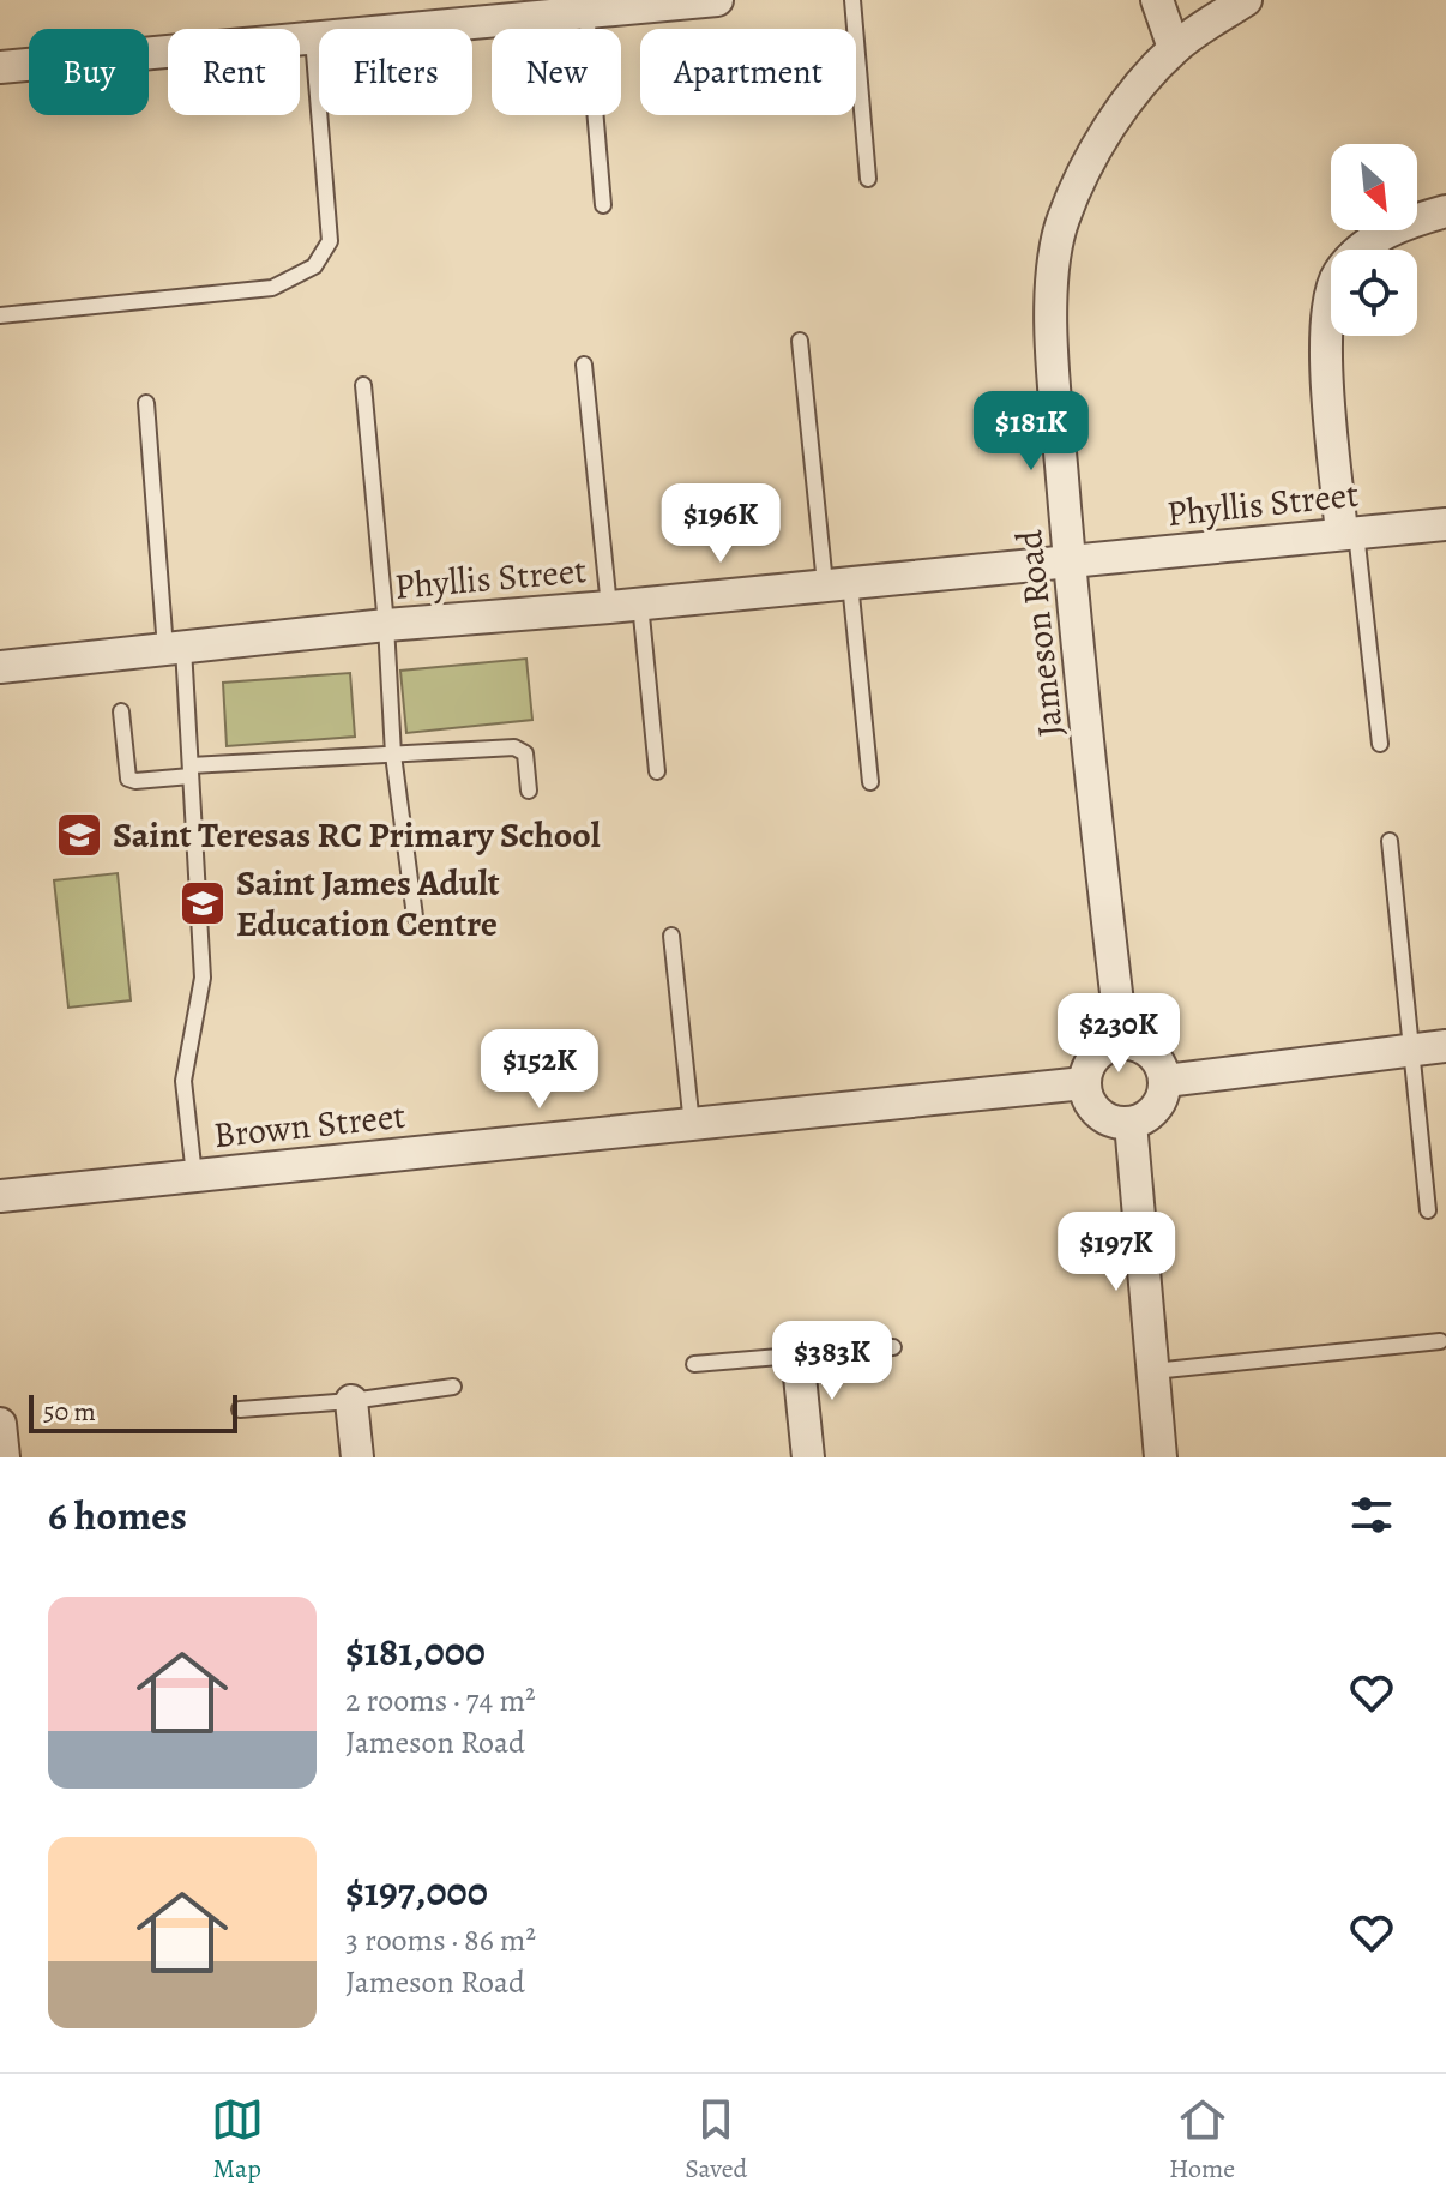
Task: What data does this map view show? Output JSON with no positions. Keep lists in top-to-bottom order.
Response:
{
  "streets": {
    "street": ["Phyllis Street", "Jameson Road", "Brown Street"]
  },
  "crossings": [
    ["Phyllis Street", "Jameson Road"],
    ["Jameson Road", "Brown Street"]
  ],
  "places": {
    "school or university": ["Saint Teresas RC Primary School", "Saint James Adult Education Centre"]
  },
  "scale_bar": "50 m",
  "north": "bottom right",
  "page": {
    "chip": [
      "Buy",
      "Rent",
      "Filters",
      "New",
      "Apartment"
    ],
    "price": [
      "$181K",
      "$196K",
      "$230K",
      "$152K",
      "$197K",
      "$383K"
    ],
    "scale": "50 m",
    "heading": "6 homes",
    "list": [
      {
        "name": "$181,000",
        "note": "2 rooms · 74 m² · Jameson Road"
      },
      {
        "name": "$197,000",
        "note": "3 rooms · 86 m² · Jameson Road"
      }
    ],
    "tabs": ["Map", "Saved", "Home"]
  }
}
